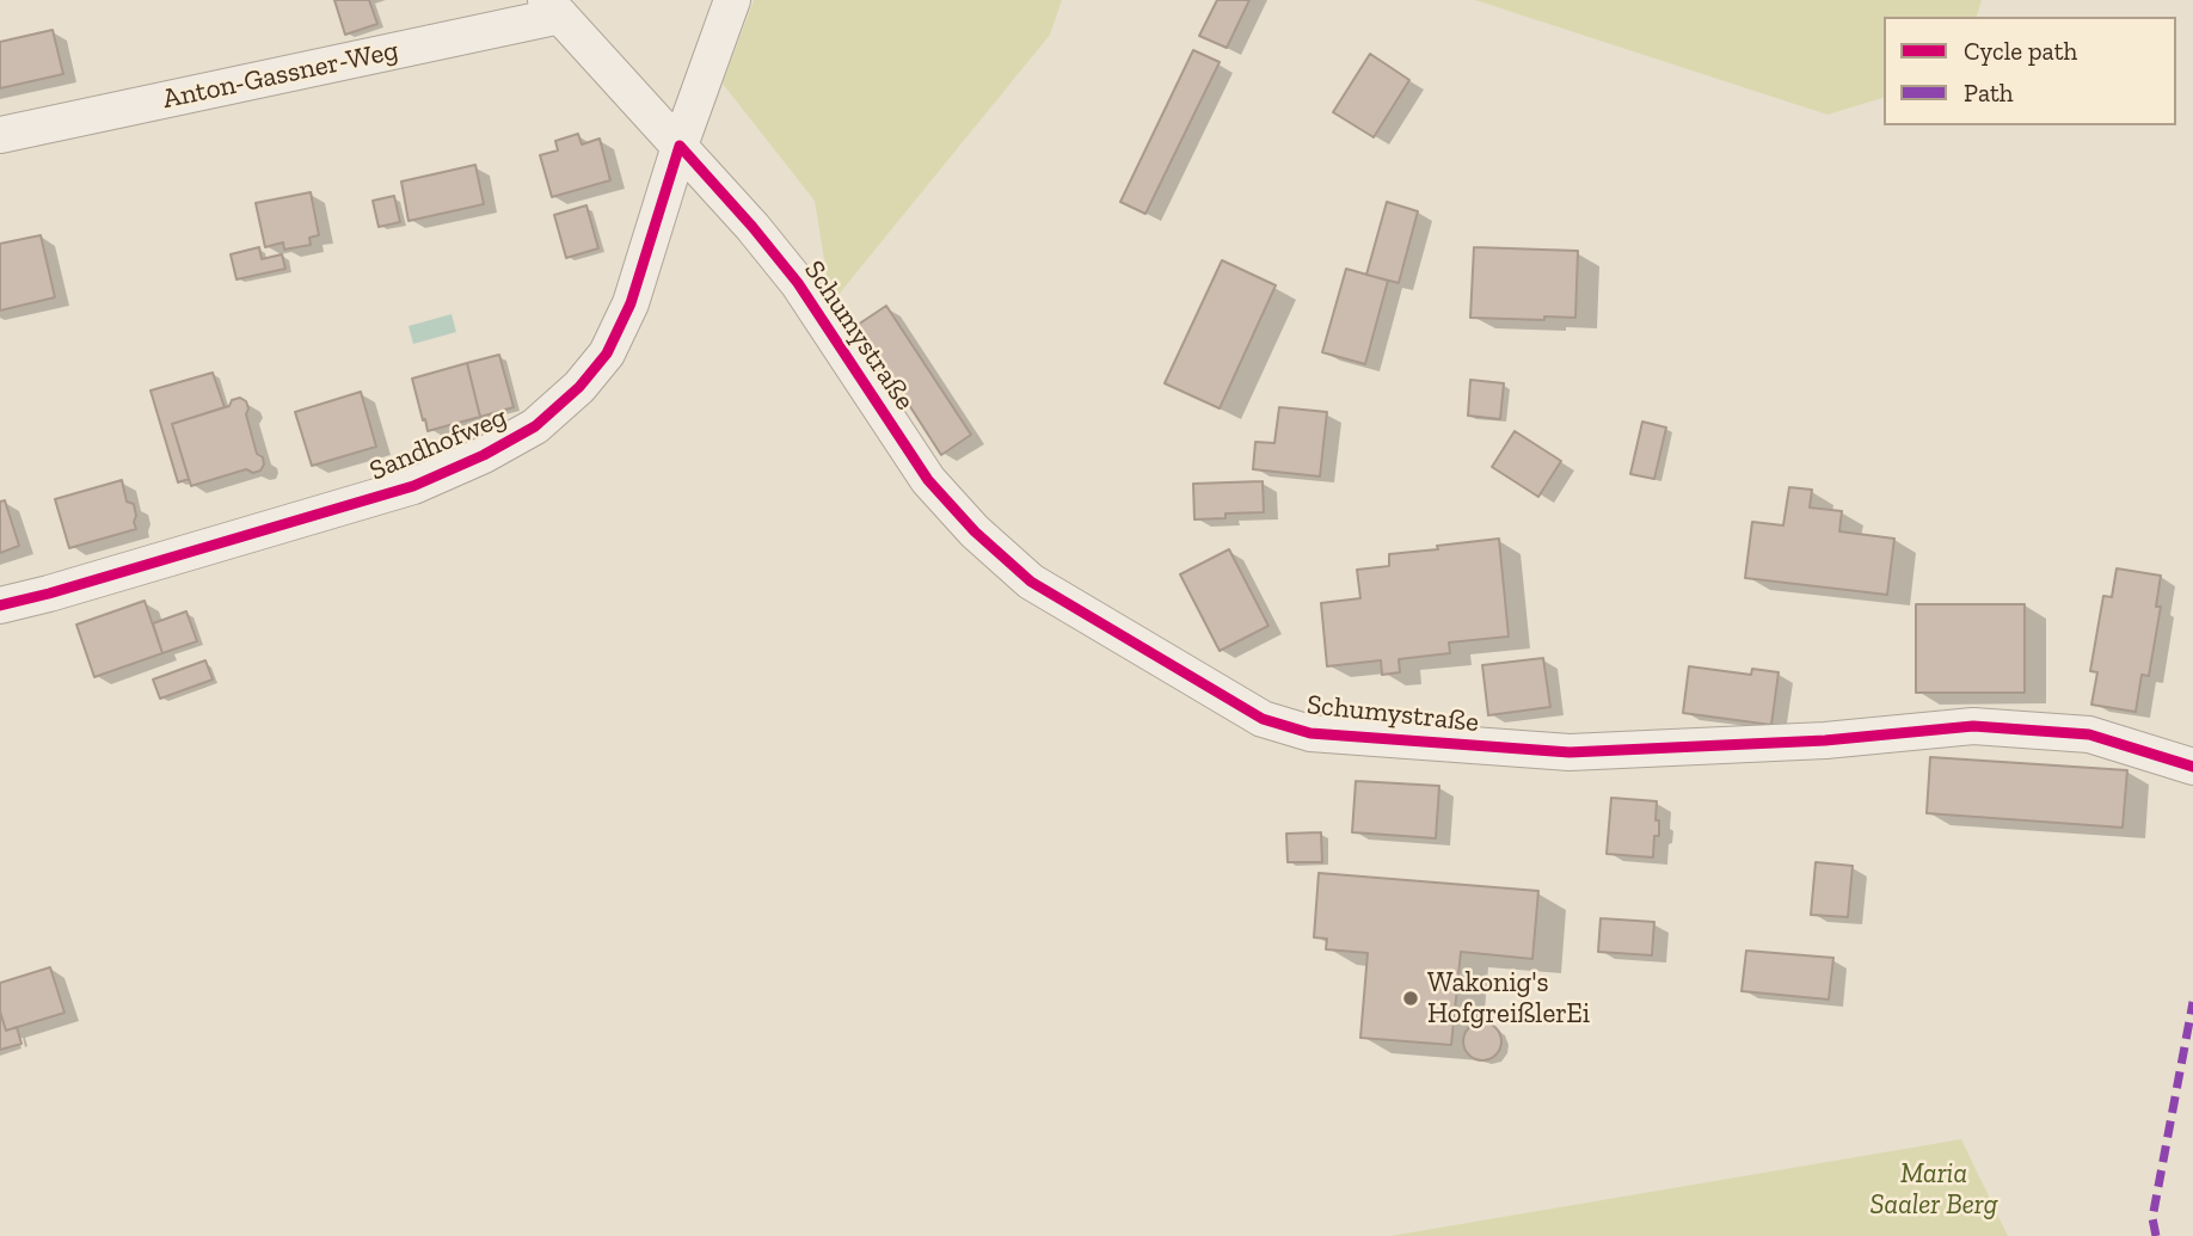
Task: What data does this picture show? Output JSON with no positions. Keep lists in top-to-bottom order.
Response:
{
  "streets": {
    "street": ["Anton-Gassner-Weg", "Schumystraße", "Sandhofweg"]
  },
  "crossings": [
    ["Anton-Gassner-Weg", "Schumystraße"],
    ["Schumystraße", "Sandhofweg"]
  ],
  "parks": ["Maria Saaler Berg"],
  "places": ["Wakonig's HofgreißlerEi"],
  "legend": ["Cycle path", "Path"]
}
